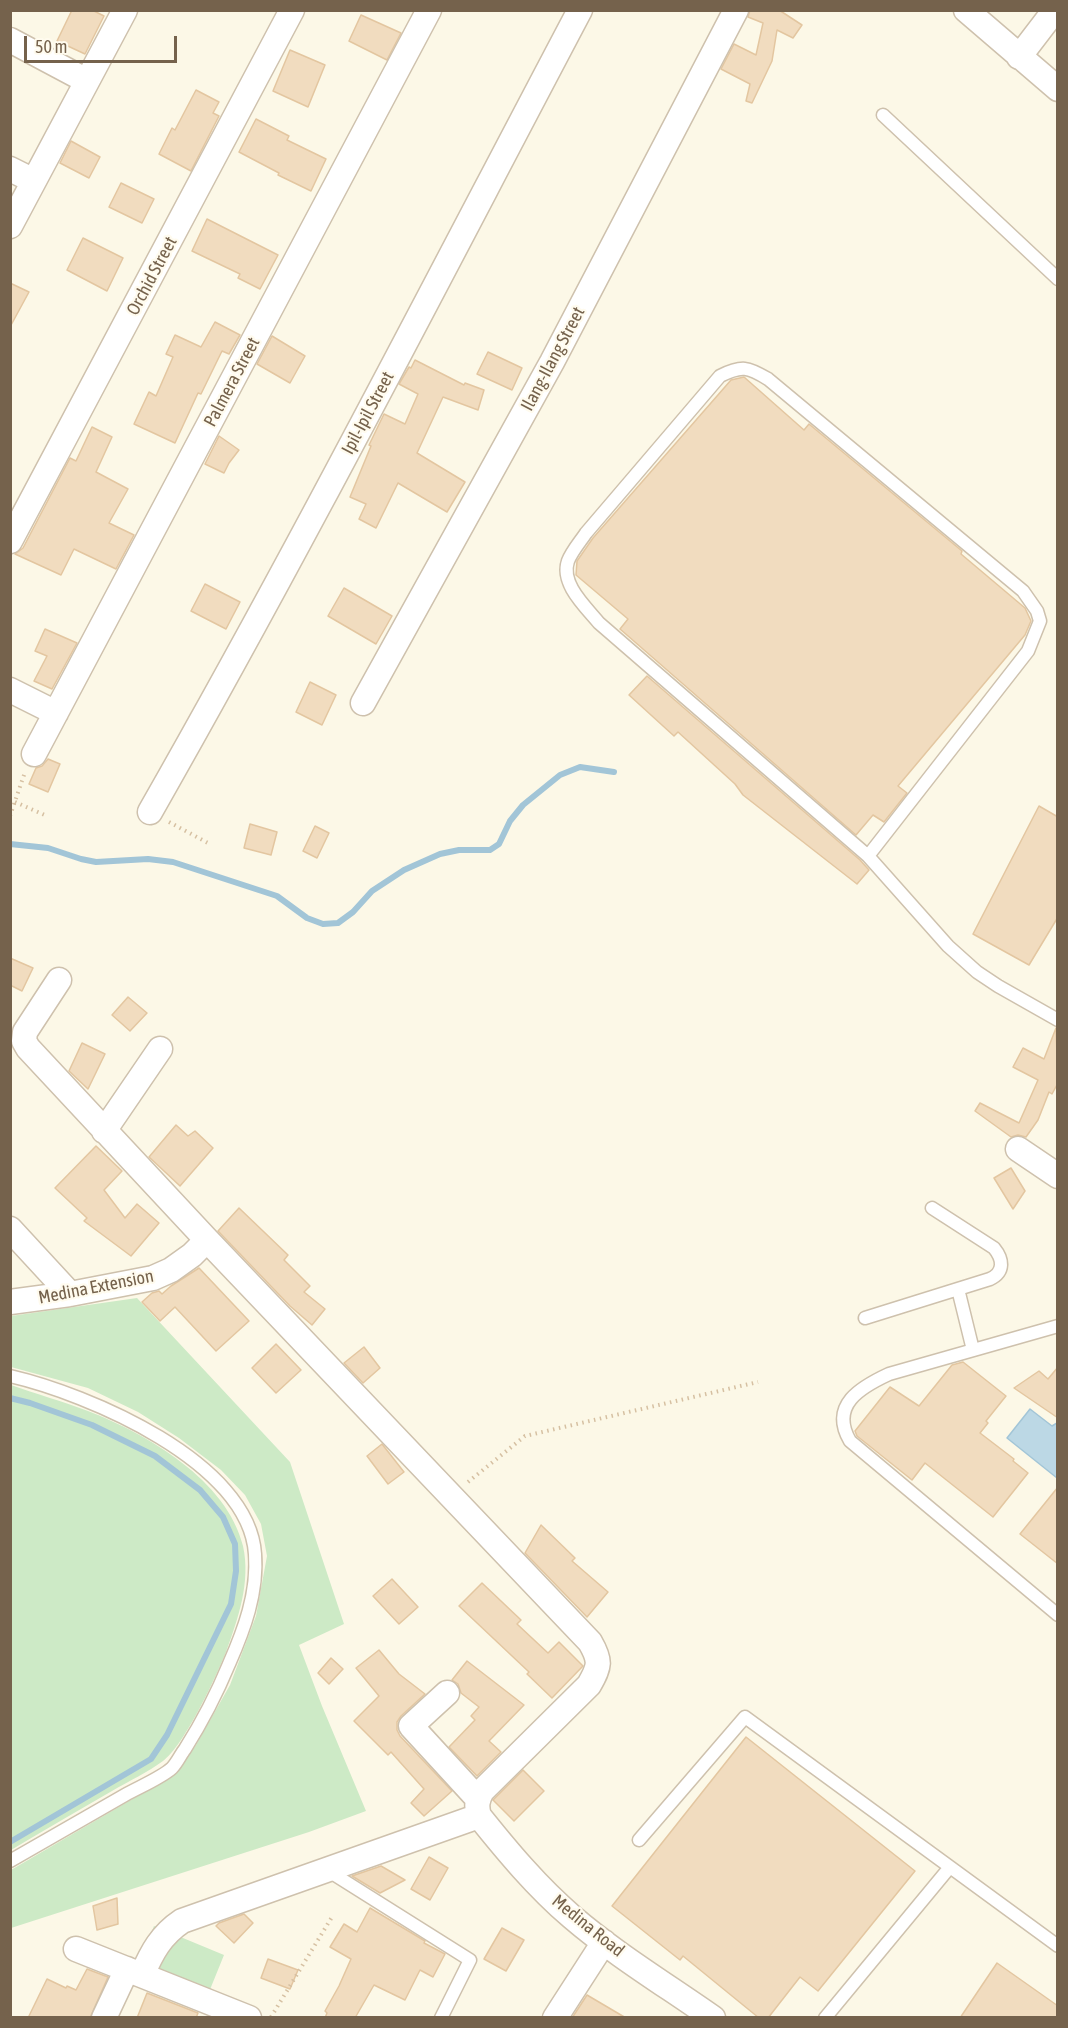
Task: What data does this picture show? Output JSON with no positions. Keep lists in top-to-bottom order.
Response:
{
  "streets": {
    "street": [
      "Orchid Street",
      "Ilang-Ilang Street",
      "Palmera Street",
      "Ipil-Ipil Street",
      "Medina Extension",
      "Medina Road"
    ]
  },
  "scale_bar": "50 m"
}
